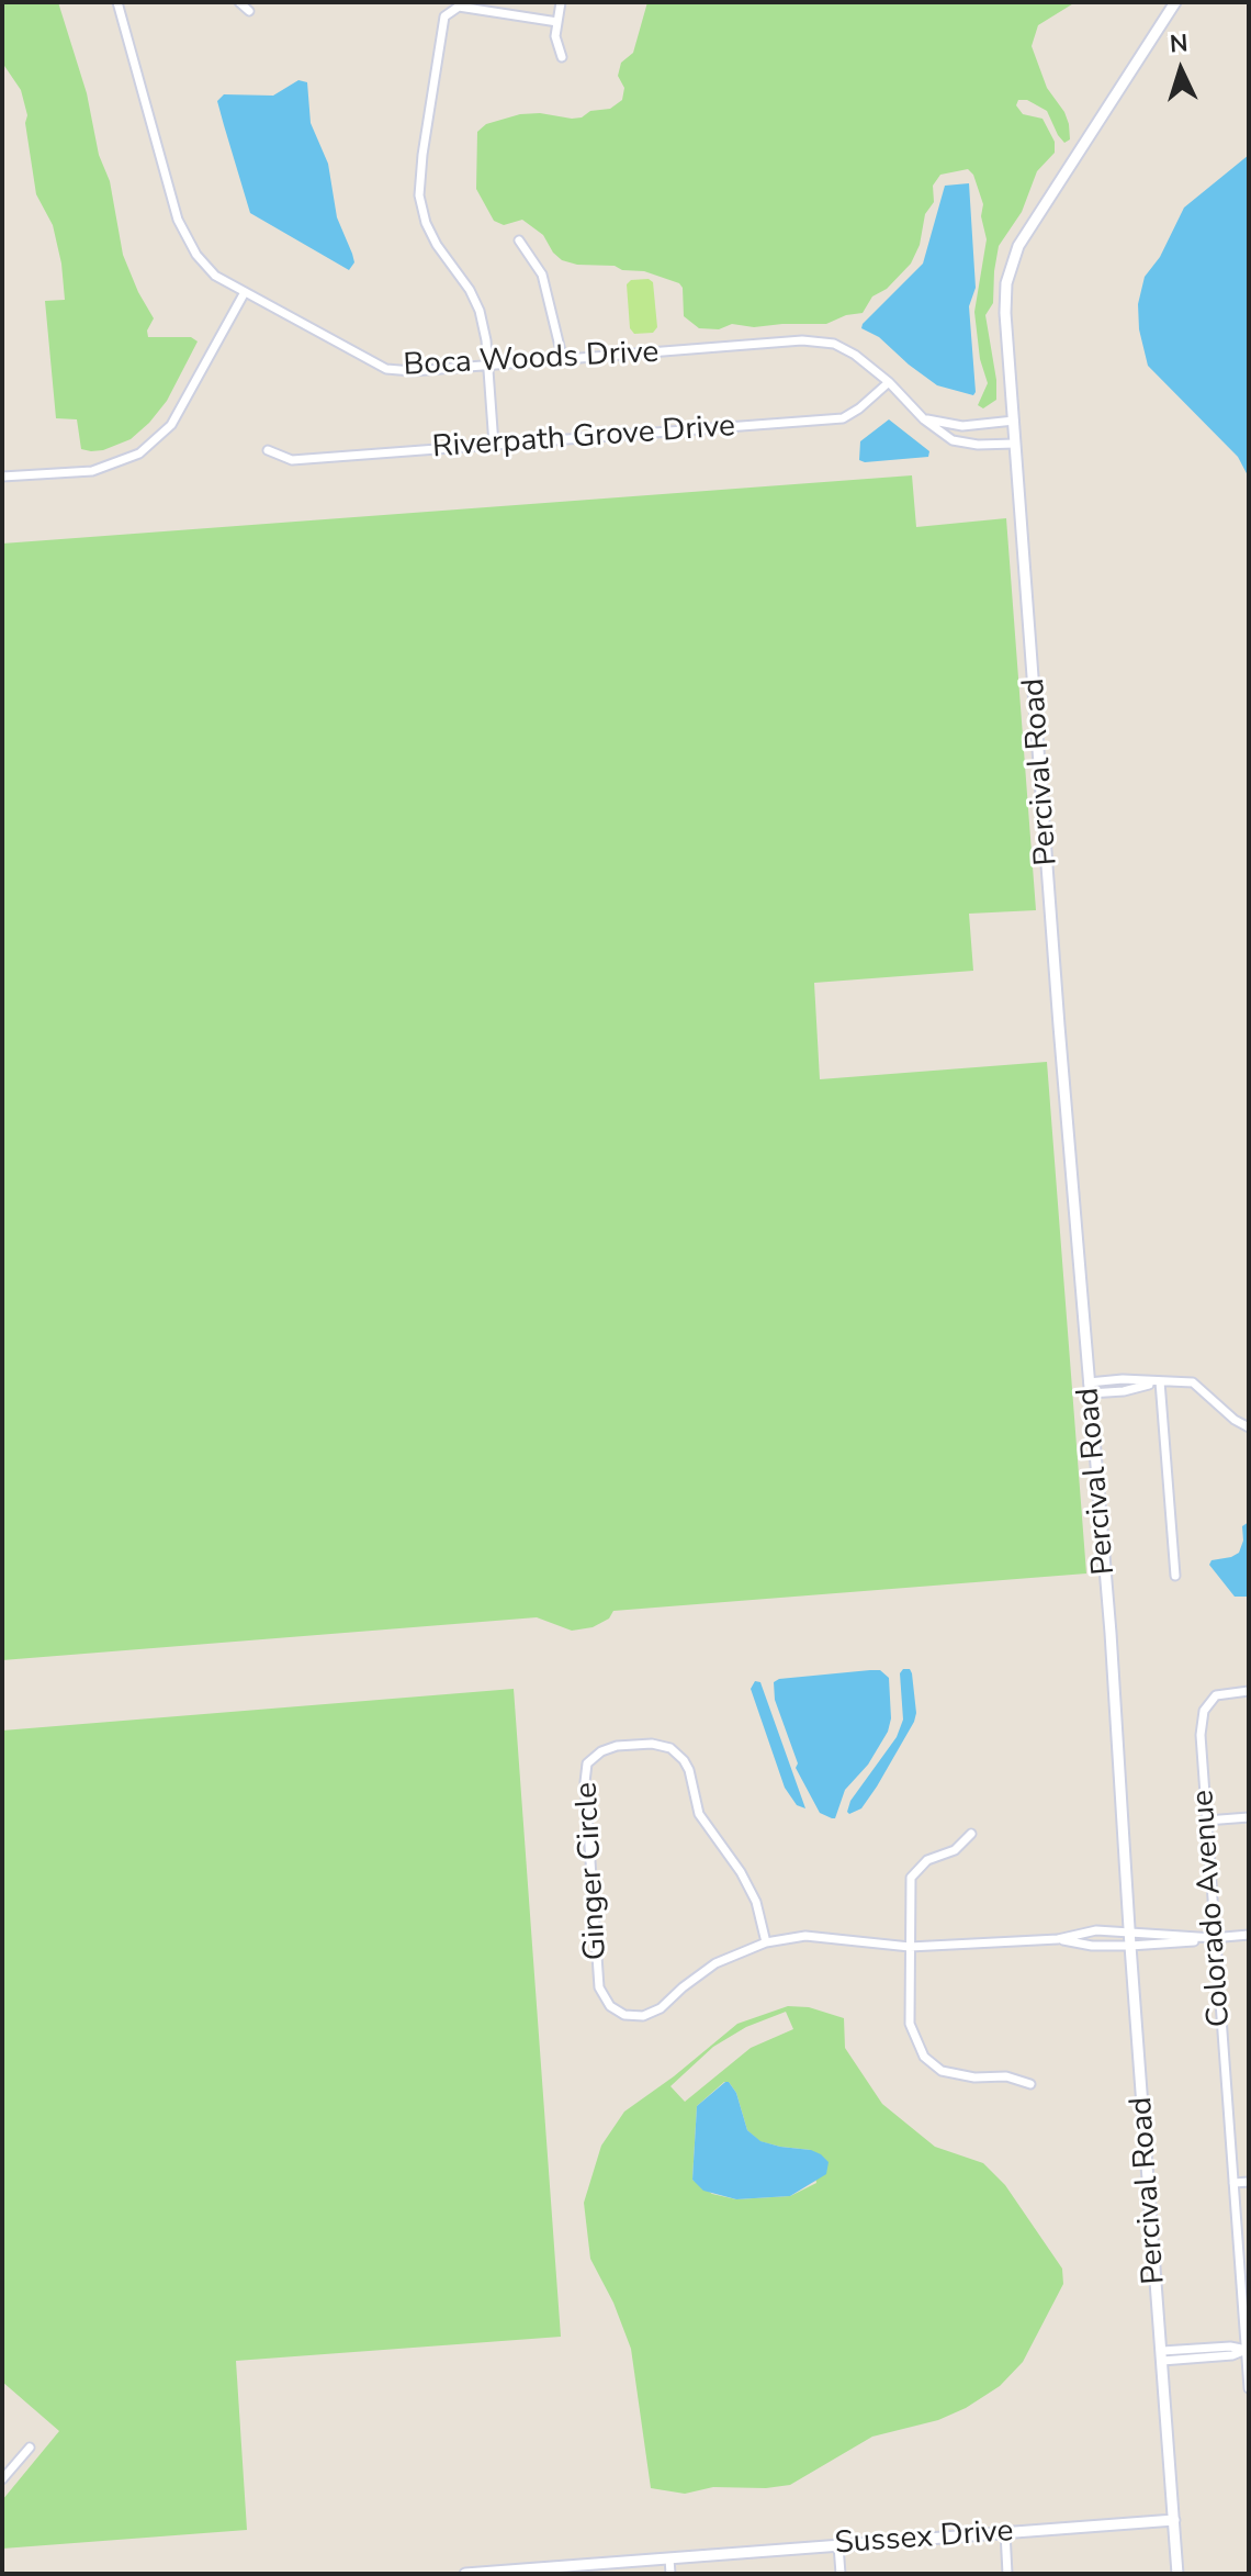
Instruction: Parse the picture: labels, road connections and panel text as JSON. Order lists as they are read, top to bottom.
{
  "streets": {
    "street": [
      "Boca Woods Drive",
      "Riverpath Grove Drive",
      "Percival Road",
      "Ginger Circle",
      "Colorado Avenue",
      "Sussex Drive"
    ]
  },
  "crossings": [
    ["Boca Woods Drive", "Riverpath Grove Drive"],
    ["Boca Woods Drive", "Percival Road"],
    ["Percival Road", "Sussex Drive"]
  ],
  "north": "top"
}
